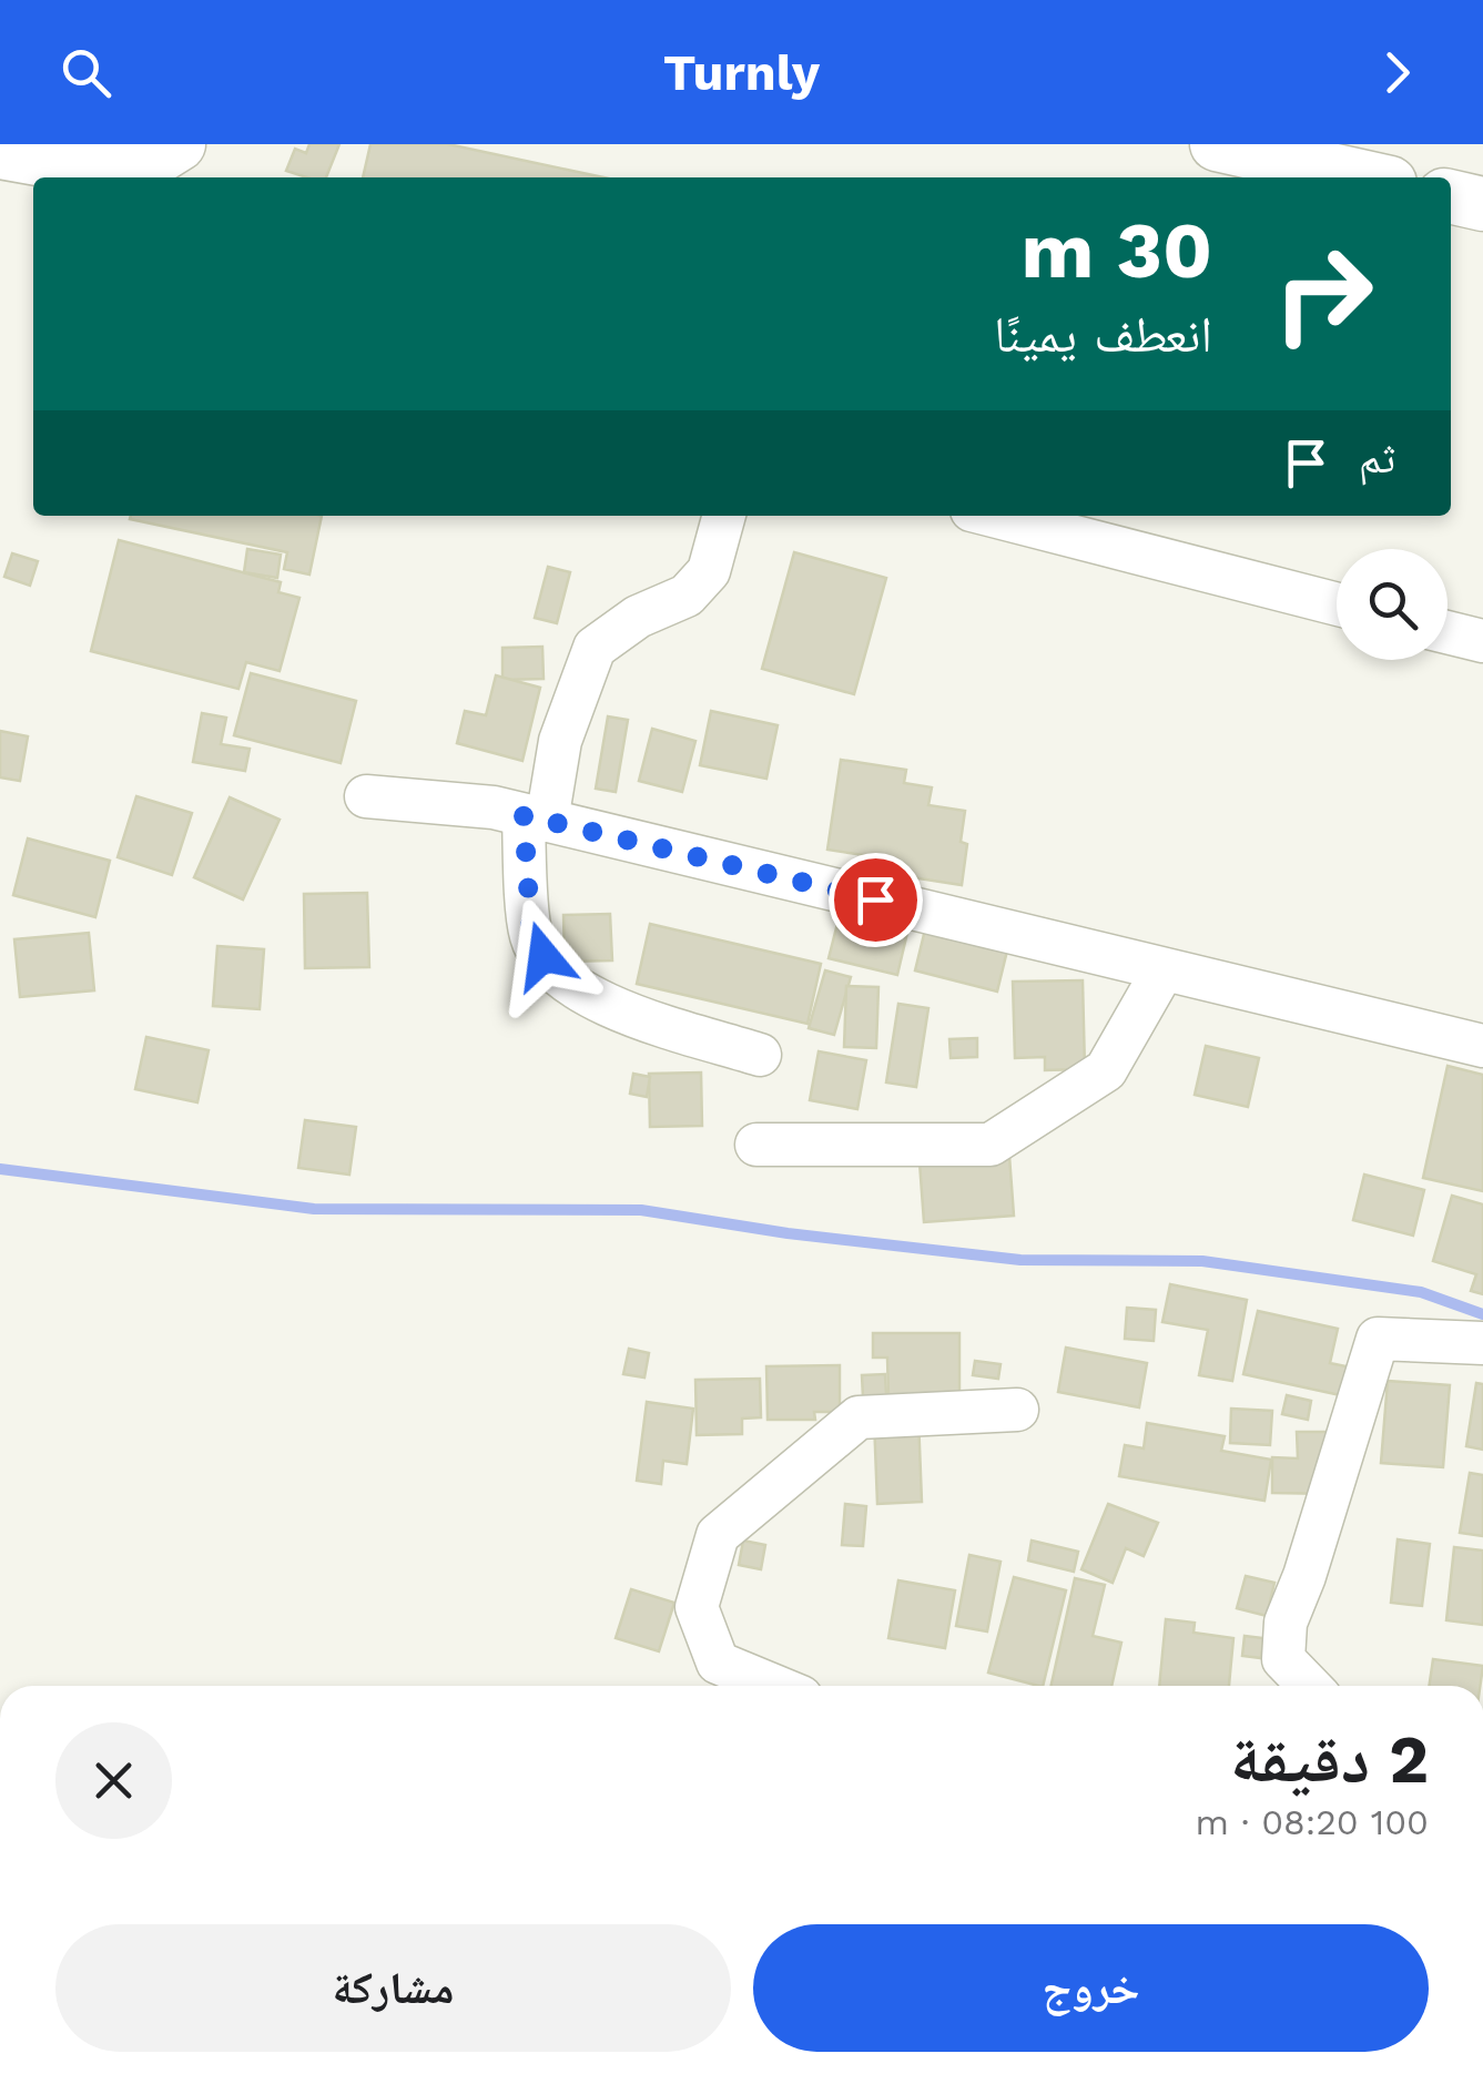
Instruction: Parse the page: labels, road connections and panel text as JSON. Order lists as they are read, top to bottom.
{
  "page": {
    "header": "Turnly",
    "turn": ["30 m", "انعطف يمينًا"],
    "then": "ثم",
    "heading": ["2 دقيقة", "100 m · 08:20"],
    "buttons": ["خروج", "مشاركة"]
  }
}
